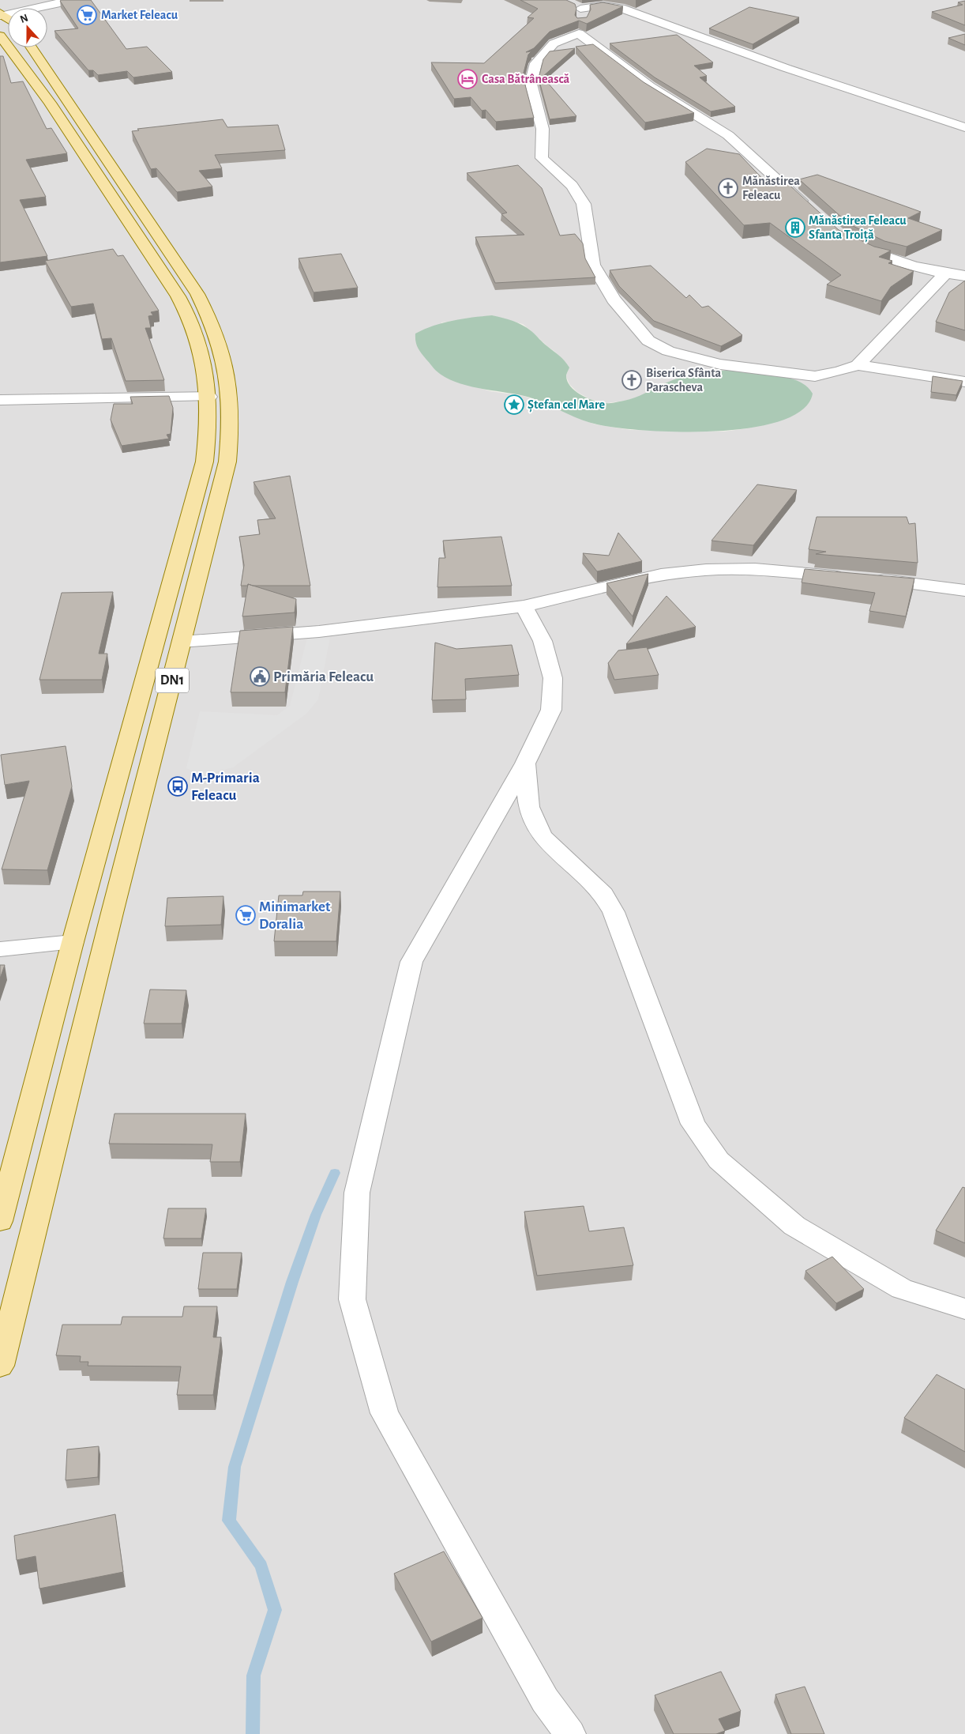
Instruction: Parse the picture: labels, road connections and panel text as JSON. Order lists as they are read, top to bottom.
{
  "streets": {
    "main road": ["DN1"]
  },
  "places": {
    "supermarket": ["Market Feleacu", "Minimarket Doralia"],
    "hotel": ["Casa Bătrânească"],
    "church": ["Mănăstirea Feleacu", "Biserica Sfânta Parascheva"],
    "building": ["Mănăstirea Feleacu Sfanta Troiță"],
    "place": ["Ștefan cel Mare"],
    "public building": ["Primăria Feleacu"],
    "bus stop": ["M-Primaria Feleacu"]
  },
  "north": "top"
}
